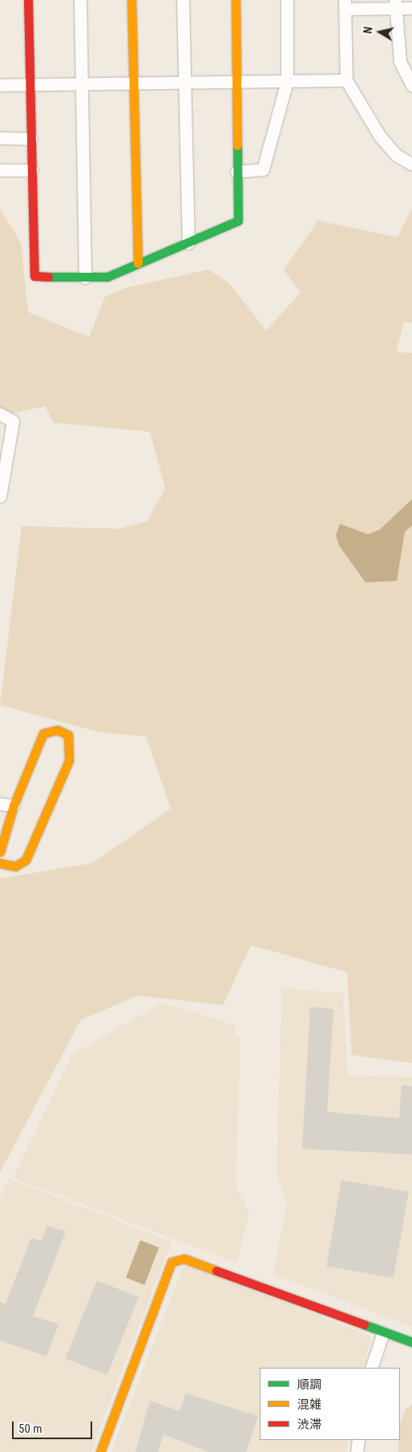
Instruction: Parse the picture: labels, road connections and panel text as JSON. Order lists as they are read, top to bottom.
{
  "legend": ["順調", "混雑", "渋滞"],
  "scale_bar": "50 m",
  "north": "left"
}
